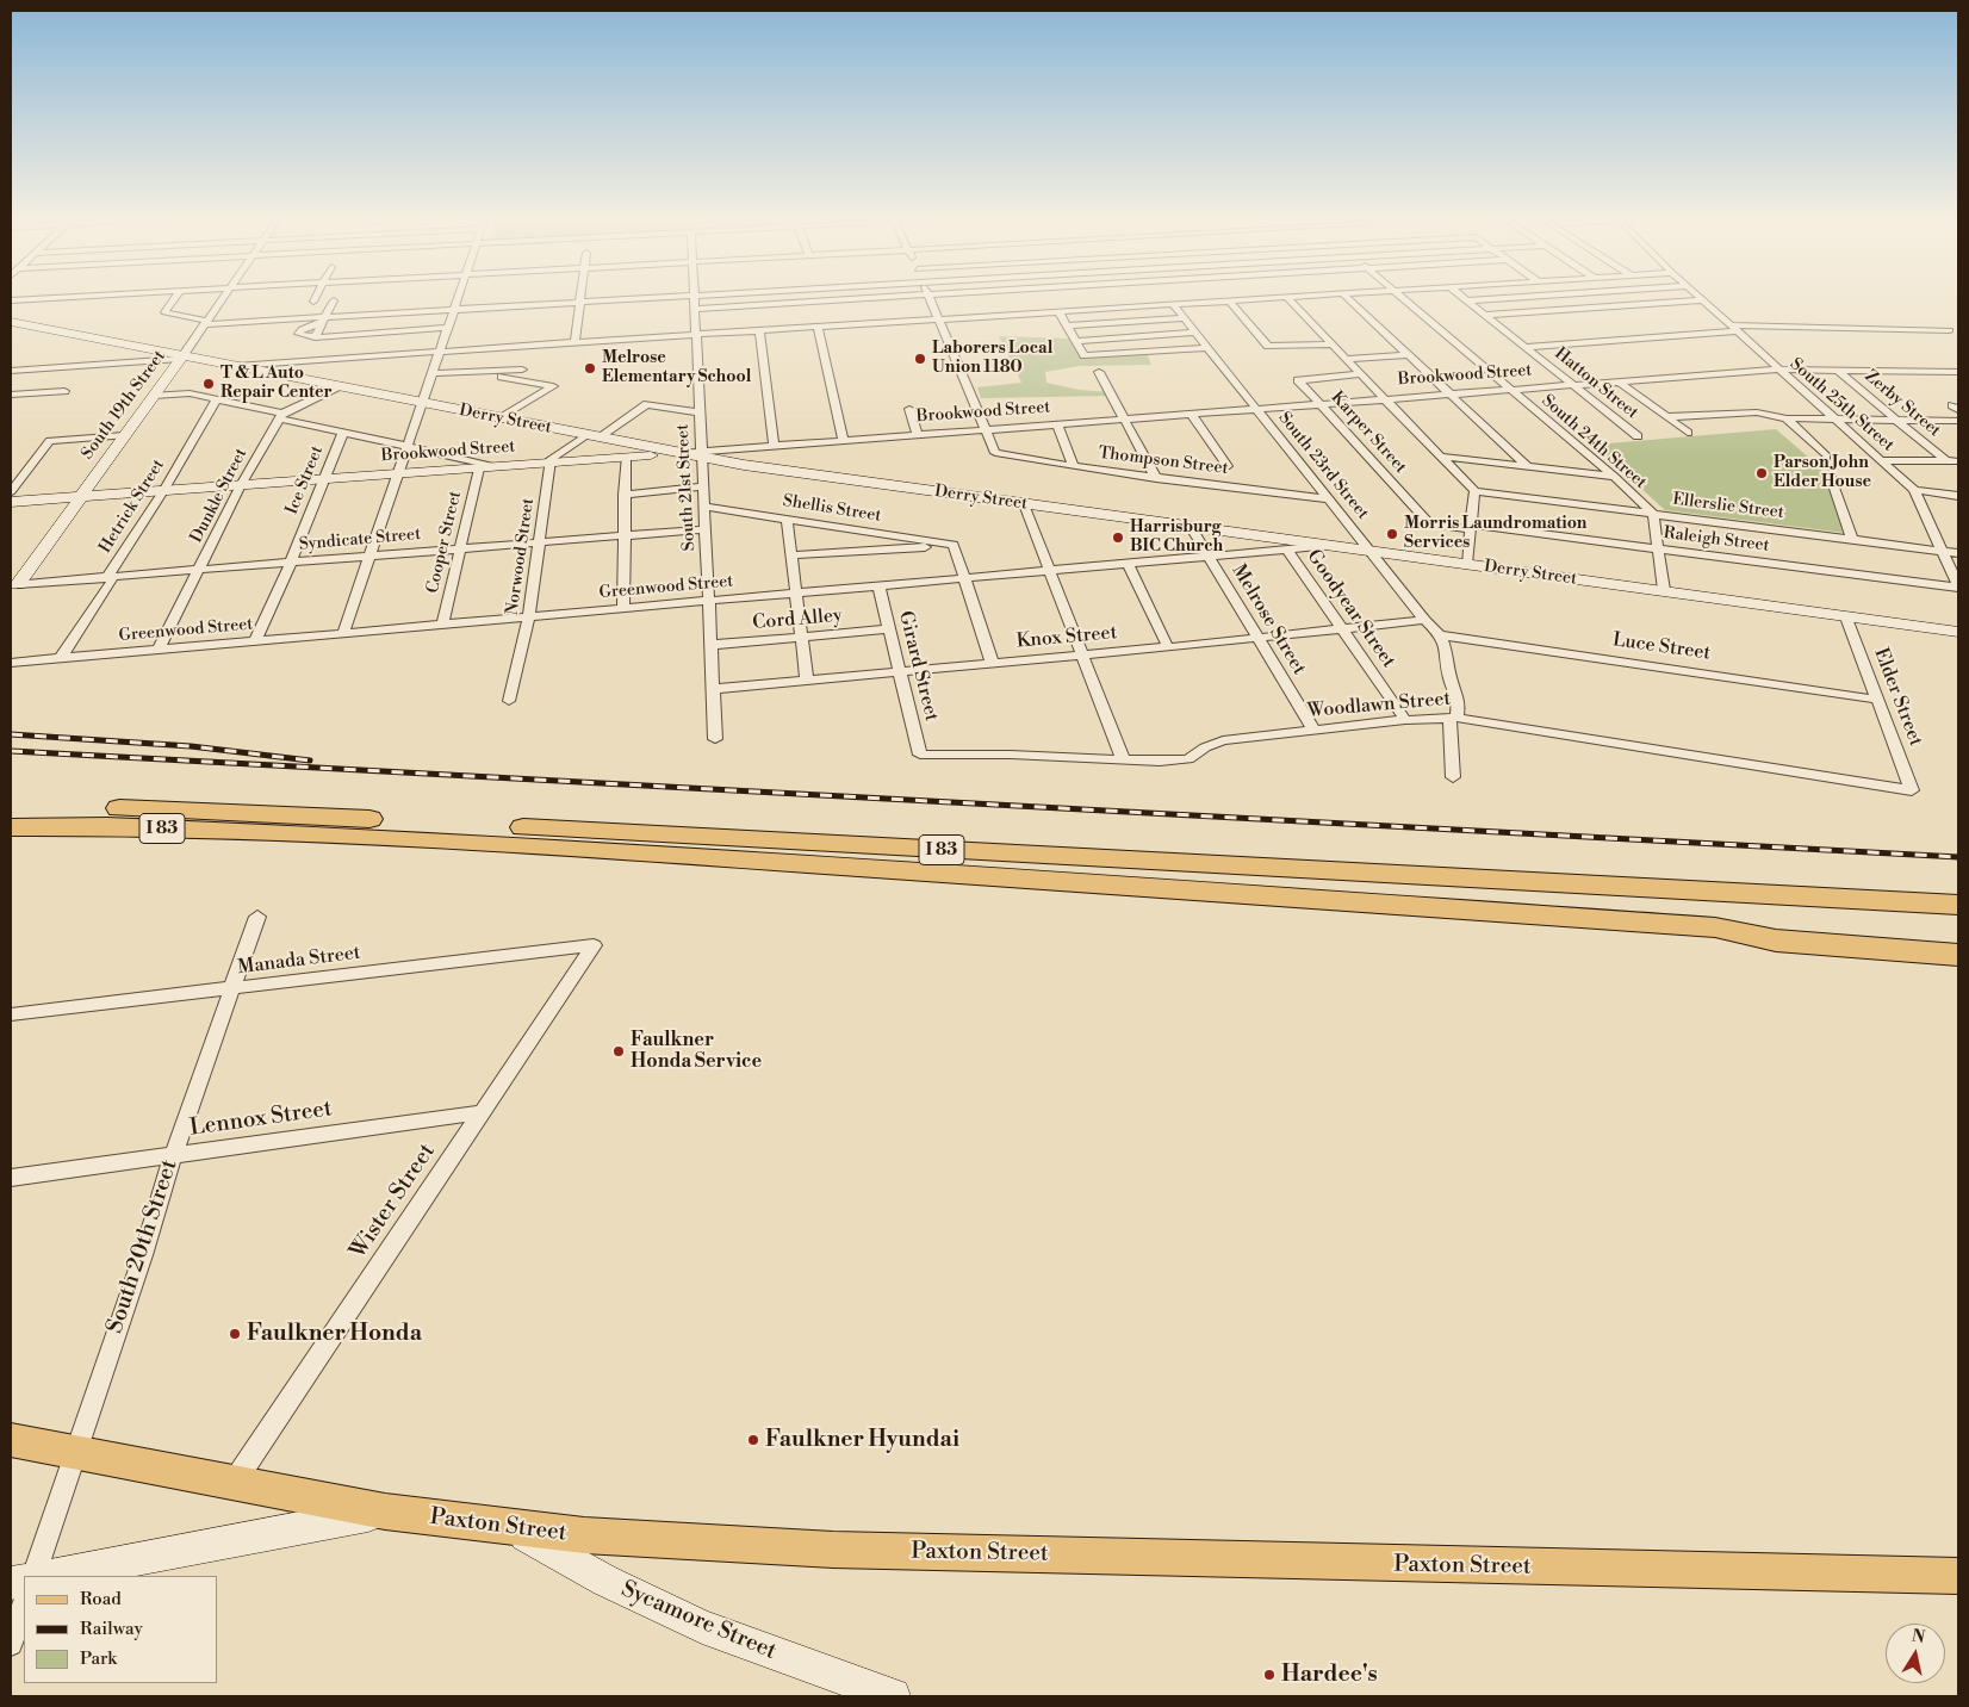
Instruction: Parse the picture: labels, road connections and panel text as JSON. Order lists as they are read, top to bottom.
{
  "streets": {
    "highway": ["I 83"],
    "main road": [
      "Brookwood Street",
      "South 19th Street",
      "Derry Street",
      "Paxton Street",
      "Sycamore Street"
    ],
    "street": [
      "Hatton Street",
      "Zerby Street",
      "South 25th Street",
      "Karper Street",
      "South 24th Street",
      "Thompson Street",
      "South 23rd Street",
      "Ice Street",
      "South 21st Street",
      "Dunkle Street",
      "Hetrick Street",
      "Ellerslie Street",
      "Shellis Street",
      "Syndicate Street",
      "Raleigh Street",
      "Cooper Street",
      "Norwood Street",
      "Greenwood Street",
      "Goodyear Street",
      "Cord Alley",
      "Melrose Street",
      "Knox Street",
      "Luce Street",
      "Girard Street",
      "Elder Street",
      "Woodlawn Street",
      "Manada Street",
      "Lennox Street",
      "Wister Street",
      "South 20th Street"
    ]
  },
  "crossings": [
    ["Brookwood Street", "Hatton Street"],
    ["Brookwood Street", "Zerby Street"],
    ["Brookwood Street", "South 19th Street"],
    ["Brookwood Street", "South 25th Street"],
    ["Brookwood Street", "Derry Street"],
    ["Brookwood Street", "Karper Street"],
    ["Brookwood Street", "South 24th Street"],
    ["Brookwood Street", "Thompson Street"],
    ["Brookwood Street", "South 23rd Street"],
    ["Brookwood Street", "Ice Street"],
    ["Brookwood Street", "South 21st Street"],
    ["Brookwood Street", "Dunkle Street"],
    ["Brookwood Street", "Hetrick Street"],
    ["Brookwood Street", "Cooper Street"],
    ["Brookwood Street", "Norwood Street"],
    ["South 19th Street", "Derry Street"],
    ["South 19th Street", "Syndicate Street"],
    ["South 25th Street", "Ellerslie Street"],
    ["South 25th Street", "Raleigh Street"],
    ["Derry Street", "South 24th Street"],
    ["Derry Street", "South 23rd Street"],
    ["Derry Street", "South 21st Street"],
    ["Derry Street", "Greenwood Street"],
    ["Derry Street", "Melrose Street"],
    ["Derry Street", "Elder Street"],
    ["Karper Street", "Raleigh Street"],
    ["South 24th Street", "Ellerslie Street"],
    ["South 24th Street", "Raleigh Street"],
    ["Thompson Street", "South 23rd Street"],
    ["South 23rd Street", "Knox Street"],
    ["South 23rd Street", "Luce Street"],
    ["South 23rd Street", "Woodlawn Street"],
    ["Ice Street", "Syndicate Street"],
    ["Ice Street", "Greenwood Street"],
    ["South 21st Street", "Shellis Street"],
    ["South 21st Street", "Syndicate Street"],
    ["South 21st Street", "Greenwood Street"],
    ["South 21st Street", "Cord Alley"],
    ["South 21st Street", "Knox Street"],
    ["Dunkle Street", "Syndicate Street"],
    ["Dunkle Street", "Greenwood Street"],
    ["Hetrick Street", "Syndicate Street"],
    ["Hetrick Street", "Greenwood Street"],
    ["Syndicate Street", "Cooper Street"],
    ["Syndicate Street", "Norwood Street"],
    ["Cooper Street", "Greenwood Street"],
    ["Norwood Street", "Greenwood Street"],
    ["Greenwood Street", "Goodyear Street"],
    ["Greenwood Street", "Melrose Street"],
    ["Greenwood Street", "Girard Street"],
    ["Goodyear Street", "Knox Street"],
    ["Goodyear Street", "Woodlawn Street"],
    ["Cord Alley", "Girard Street"],
    ["Melrose Street", "Knox Street"],
    ["Melrose Street", "Woodlawn Street"],
    ["Knox Street", "Girard Street"],
    ["Luce Street", "Elder Street"],
    ["Girard Street", "Woodlawn Street"],
    ["Elder Street", "Woodlawn Street"],
    ["Manada Street", "Wister Street"],
    ["Manada Street", "South 20th Street"],
    ["Lennox Street", "Wister Street"],
    ["Lennox Street", "South 20th Street"],
    ["Wister Street", "Paxton Street"],
    ["South 20th Street", "Paxton Street"],
    ["Paxton Street", "Sycamore Street"]
  ],
  "places": [
    "Laborers Local Union 1180",
    "Melrose Elementary School",
    "T & L Auto Repair Center",
    "Parson John Elder House",
    "Morris Laundromation Services",
    "Harrisburg BIC Church",
    "Faulkner Honda Service",
    "Faulkner Honda",
    "Faulkner Hyundai",
    "Hardee's"
  ],
  "legend": ["Road", "Railway", "Park"],
  "north": "top"
}
